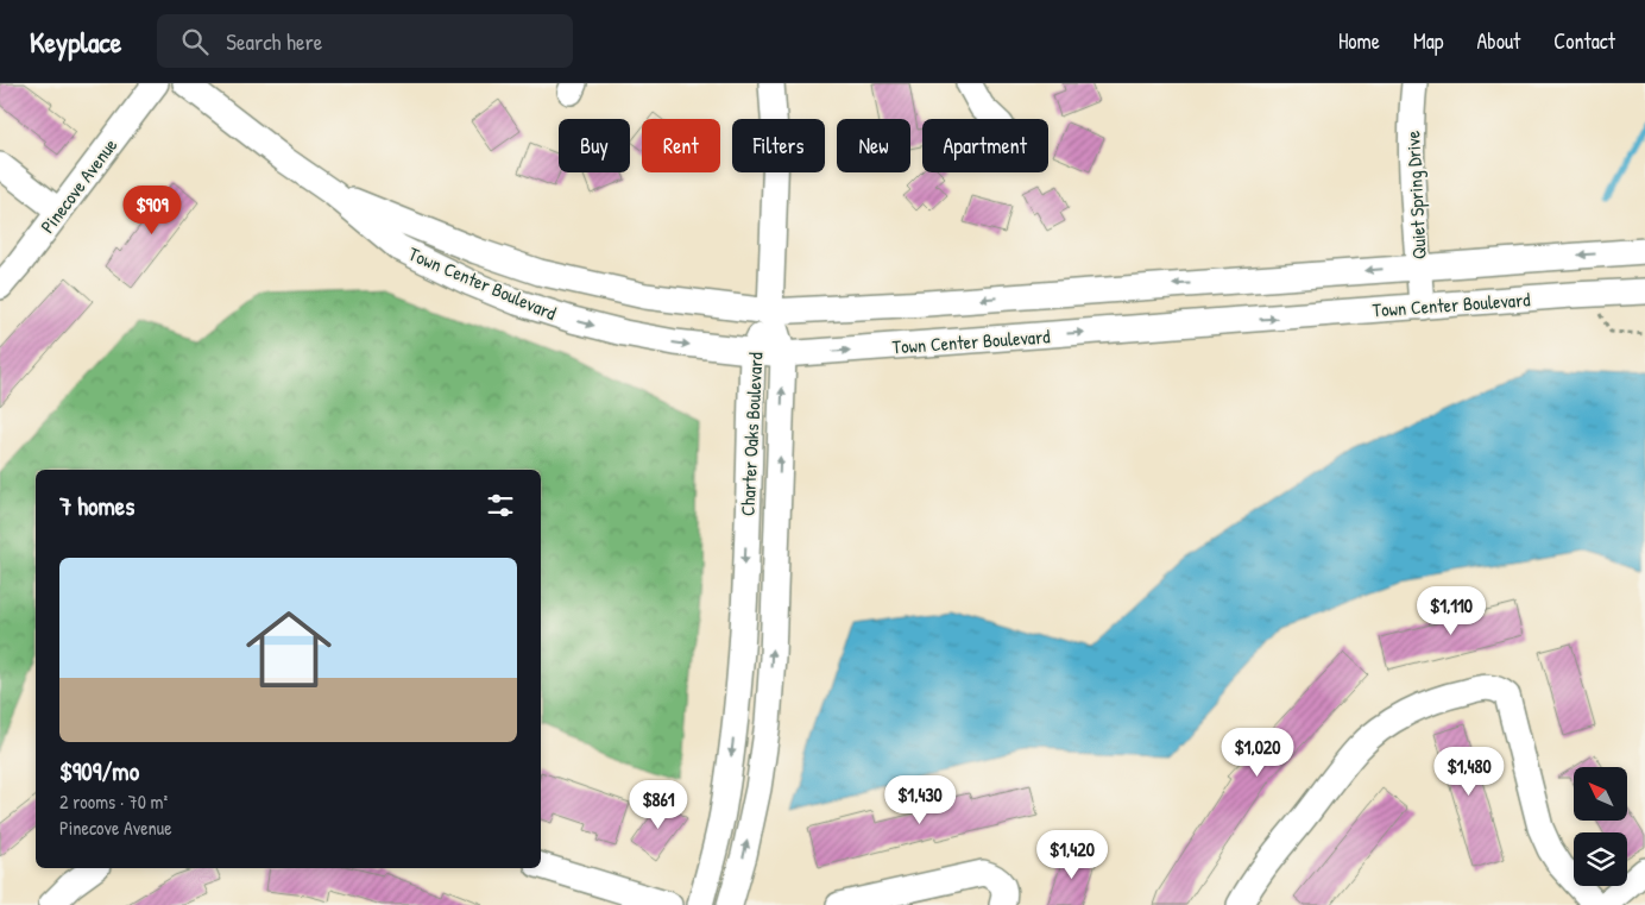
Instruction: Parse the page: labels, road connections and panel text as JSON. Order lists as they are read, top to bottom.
{
  "streets": {
    "street": [
      "Pinecove Avenue",
      "Quiet Spring Drive",
      "Town Center Boulevard",
      "Charter Oaks Boulevard"
    ]
  },
  "crossings": [
    ["Quiet Spring Drive", "Town Center Boulevard"],
    ["Town Center Boulevard", "Charter Oaks Boulevard"]
  ],
  "north": "top left",
  "page": {
    "header": "Keyplace",
    "search": "Search here",
    "nav": [
      "Home",
      "Map",
      "About",
      "Contact"
    ],
    "chip": [
      "Buy",
      "Rent",
      "Filters",
      "New",
      "Apartment"
    ],
    "price": [
      "$909",
      "$1,110",
      "$1,020",
      "$1,480",
      "$1,430",
      "$861",
      "$1,420"
    ],
    "heading": "7 homes",
    "list": [
      {
        "name": "$909/mo",
        "note": "2 rooms · 70 m² · Pinecove Avenue"
      }
    ]
  }
}
